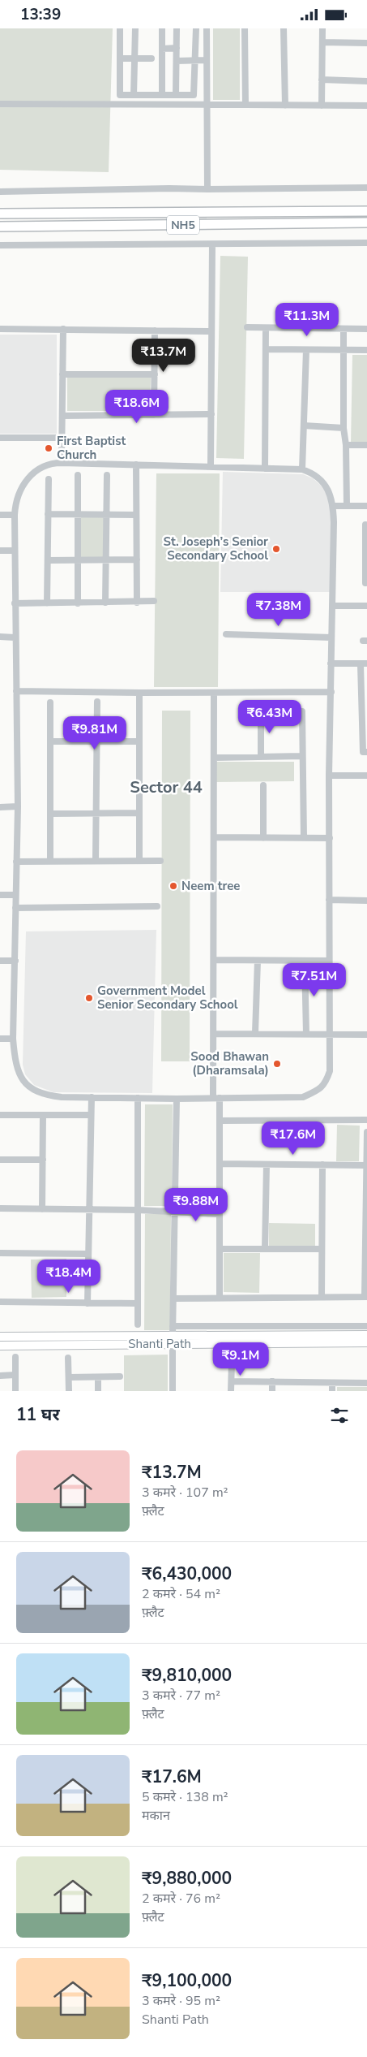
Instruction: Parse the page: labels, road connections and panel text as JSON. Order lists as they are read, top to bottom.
{
  "streets": {
    "highway": ["NH5"],
    "main road": ["Shanti Path"]
  },
  "districts": ["Sector 44"],
  "places": [
    "First Baptist Church",
    "St. Joseph’s Senior Secondary School",
    "Neem tree",
    "Government Model Senior Secondary School",
    "Sood Bhawan (Dharamsala)"
  ],
  "page": {
    "status": "13:39",
    "price": [
      "₹11.3M",
      "₹13.7M",
      "₹18.6M",
      "₹7.38M",
      "₹6.43M",
      "₹9.81M",
      "₹7.51M",
      "₹17.6M",
      "₹9.88M",
      "₹18.4M",
      "₹9.1M"
    ],
    "heading": "11 घर",
    "list": [
      {
        "name": "₹13.7M",
        "note": "3 कमरे · 107 m² · फ़्लैट"
      },
      {
        "name": "₹6,430,000",
        "note": "2 कमरे · 54 m² · फ़्लैट"
      },
      {
        "name": "₹9,810,000",
        "note": "3 कमरे · 77 m² · फ़्लैट"
      },
      {
        "name": "₹17.6M",
        "note": "5 कमरे · 138 m² · मकान"
      },
      {
        "name": "₹9,880,000",
        "note": "2 कमरे · 76 m² · फ़्लैट"
      },
      {
        "name": "₹9,100,000",
        "note": "3 कमरे · 95 m² · Shanti Path"
      }
    ]
  }
}
